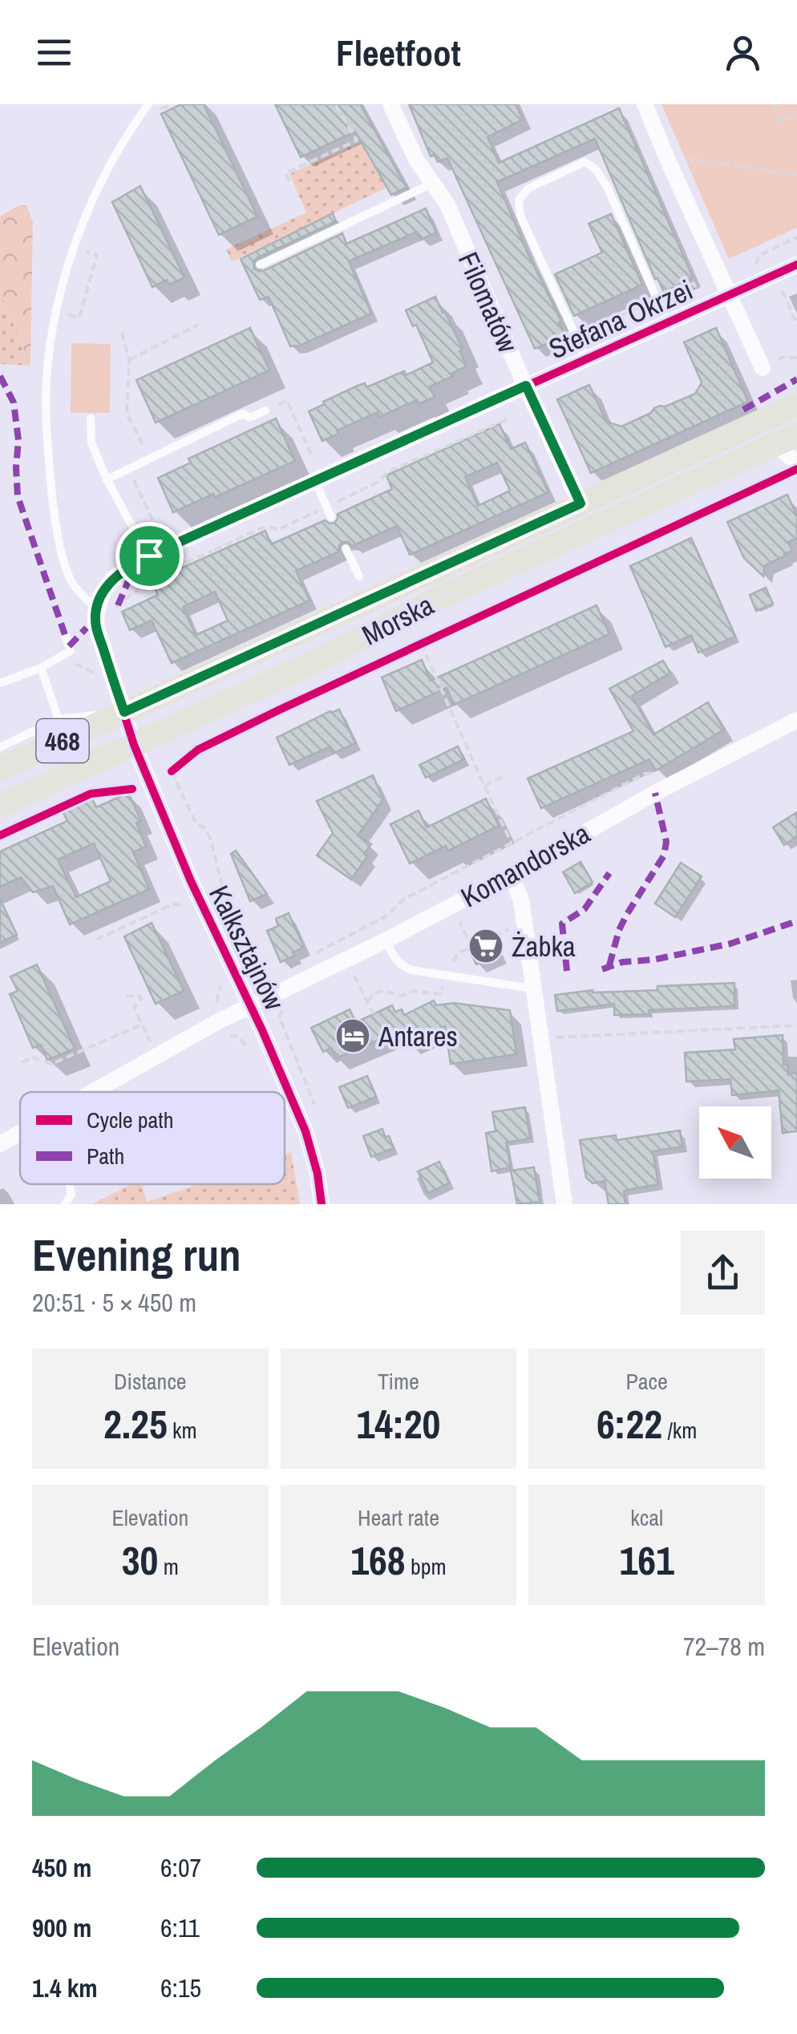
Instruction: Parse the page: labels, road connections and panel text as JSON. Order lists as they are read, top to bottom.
{
  "streets": {
    "main road": ["Morska", "468"],
    "street": [
      "Filomatów",
      "Stefana Okrzei",
      "Komandorska",
      "Kalksztajnów"
    ]
  },
  "crossings": [
    ["Filomatów", "Stefana Okrzei"],
    ["Filomatów", "Morska"],
    ["Morska", "Kalksztajnów"],
    ["Komandorska", "Kalksztajnów"]
  ],
  "places": {
    "supermarket": ["Żabka"],
    "hotel": ["Antares"]
  },
  "legend": ["Cycle path", "Path"],
  "north": "top left",
  "page": {
    "header": "Fleetfoot",
    "heading": ["Evening run", "20:51 · 5 × 450 m"],
    "stats": [
      ["Distance", "2.25 km"],
      ["Time", "14:20"],
      ["Pace", "6:22 /km"],
      ["Elevation", "30 m"],
      ["Heart rate", "168 bpm"],
      ["kcal", "161"]
    ],
    "chart": ["Elevation", "72–78 m"],
    "list": [
      {
        "name": "450 m",
        "note": "6:07"
      },
      {
        "name": "900 m",
        "note": "6:11"
      },
      {
        "name": "1.4 km",
        "note": "6:15"
      }
    ]
  }
}
